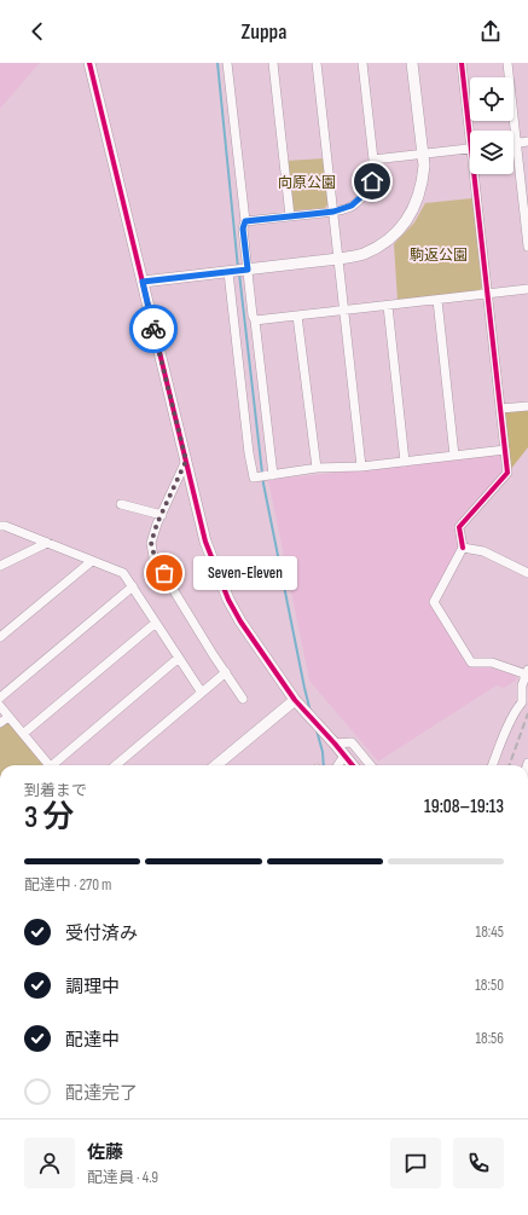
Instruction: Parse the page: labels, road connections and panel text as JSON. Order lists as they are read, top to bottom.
{
  "parks": ["向原公園", "駒返公園"],
  "places": ["Seven-Eleven"],
  "page": {
    "header": "Zuppa",
    "bubble": "Seven-Eleven",
    "heading": ["3 分", "到着まで", "19:08–19:13"],
    "panel": ["佐藤", "配達員 · 4.9"],
    "bar": "配達中 · 270 m",
    "list": [
      ["受付済み", "18:45"],
      ["調理中", "18:50"],
      ["配達中", "18:56"],
      "配達完了"
    ]
  }
}
